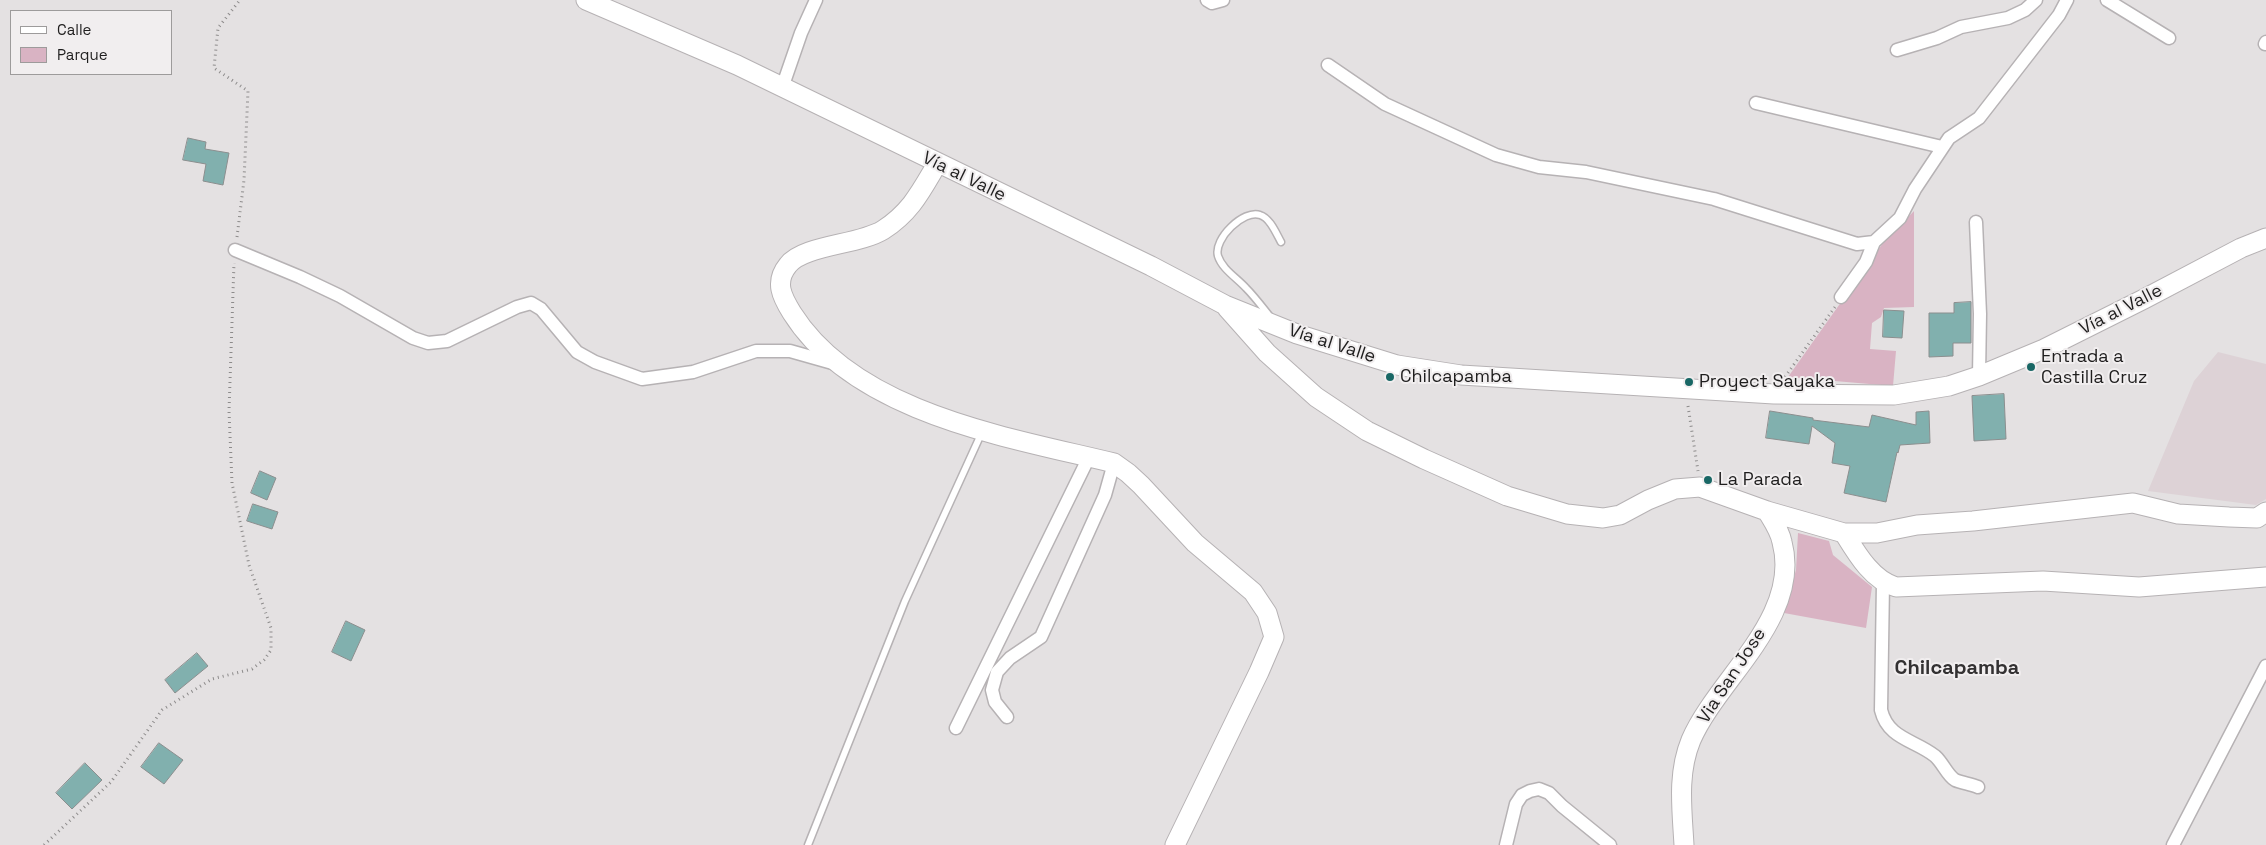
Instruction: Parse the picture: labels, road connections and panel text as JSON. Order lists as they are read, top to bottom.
{
  "streets": {
    "street": ["Vía al Valle", "Via San Jose"]
  },
  "districts": ["Chilcapamba"],
  "places": [
    "Entrada a Castilla Cruz",
    "Chilcapamba",
    "Proyect Sayaka",
    "La Parada"
  ],
  "legend": ["Calle", "Parque"]
}
